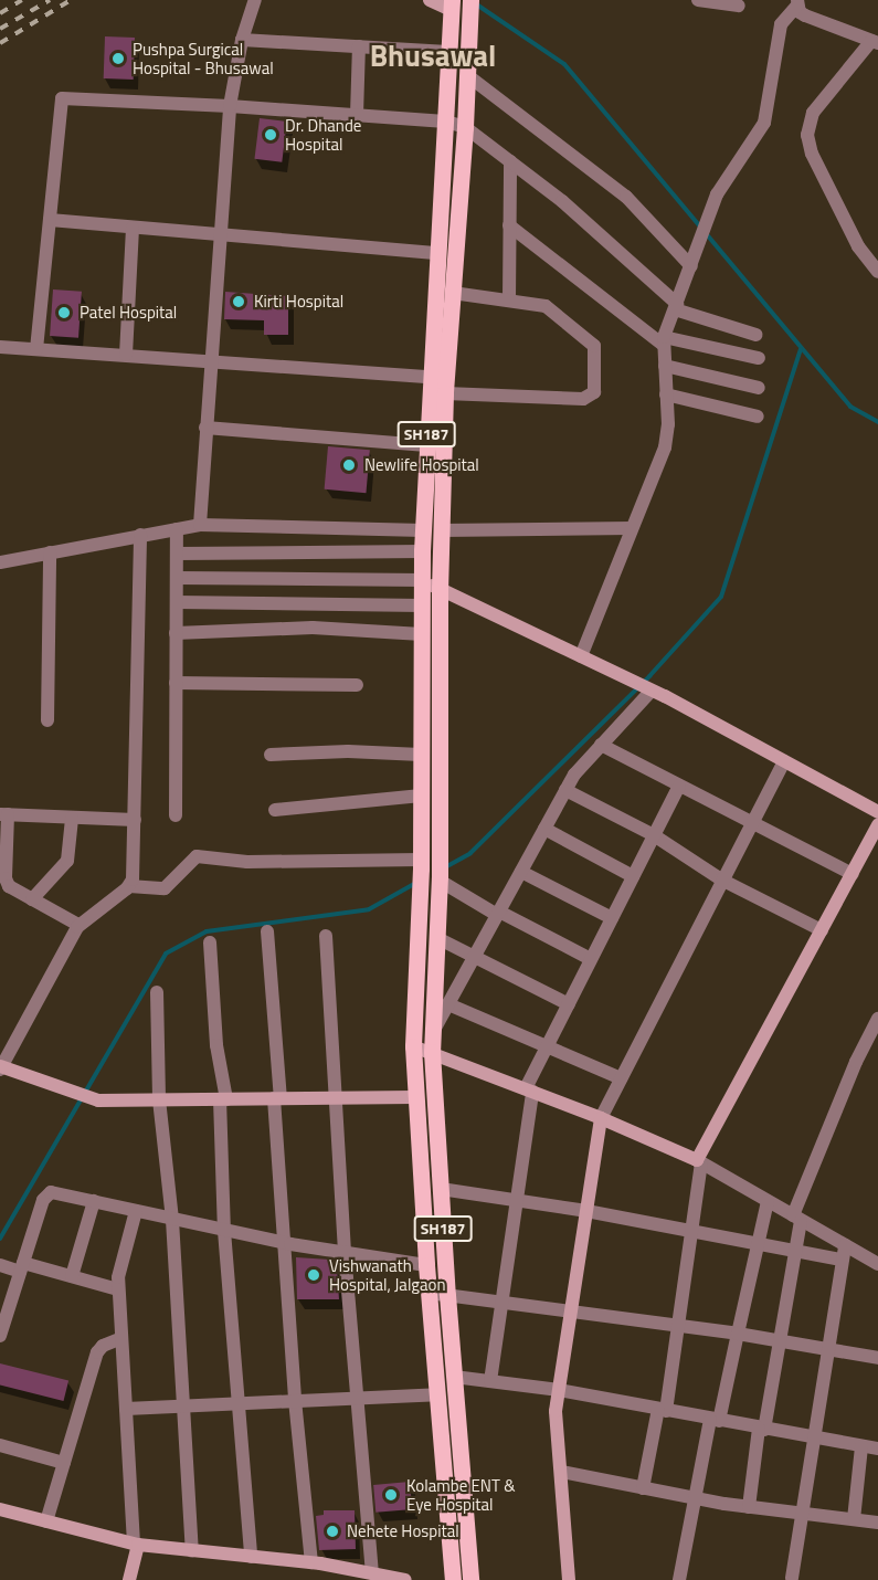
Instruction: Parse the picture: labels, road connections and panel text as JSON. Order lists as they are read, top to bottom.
{
  "streets": {
    "main road": ["SH187"]
  },
  "districts": ["Bhusawal"],
  "places": [
    "Pushpa Surgical Hospital - Bhusawal",
    "Dr. Dhande Hospital",
    "Kirti Hospital",
    "Patel Hospital",
    "Newlife Hospital",
    "Vishwanath Hospital, Jalgaon",
    "Kolambe ENT & Eye Hospital",
    "Nehete Hospital"
  ]
}
